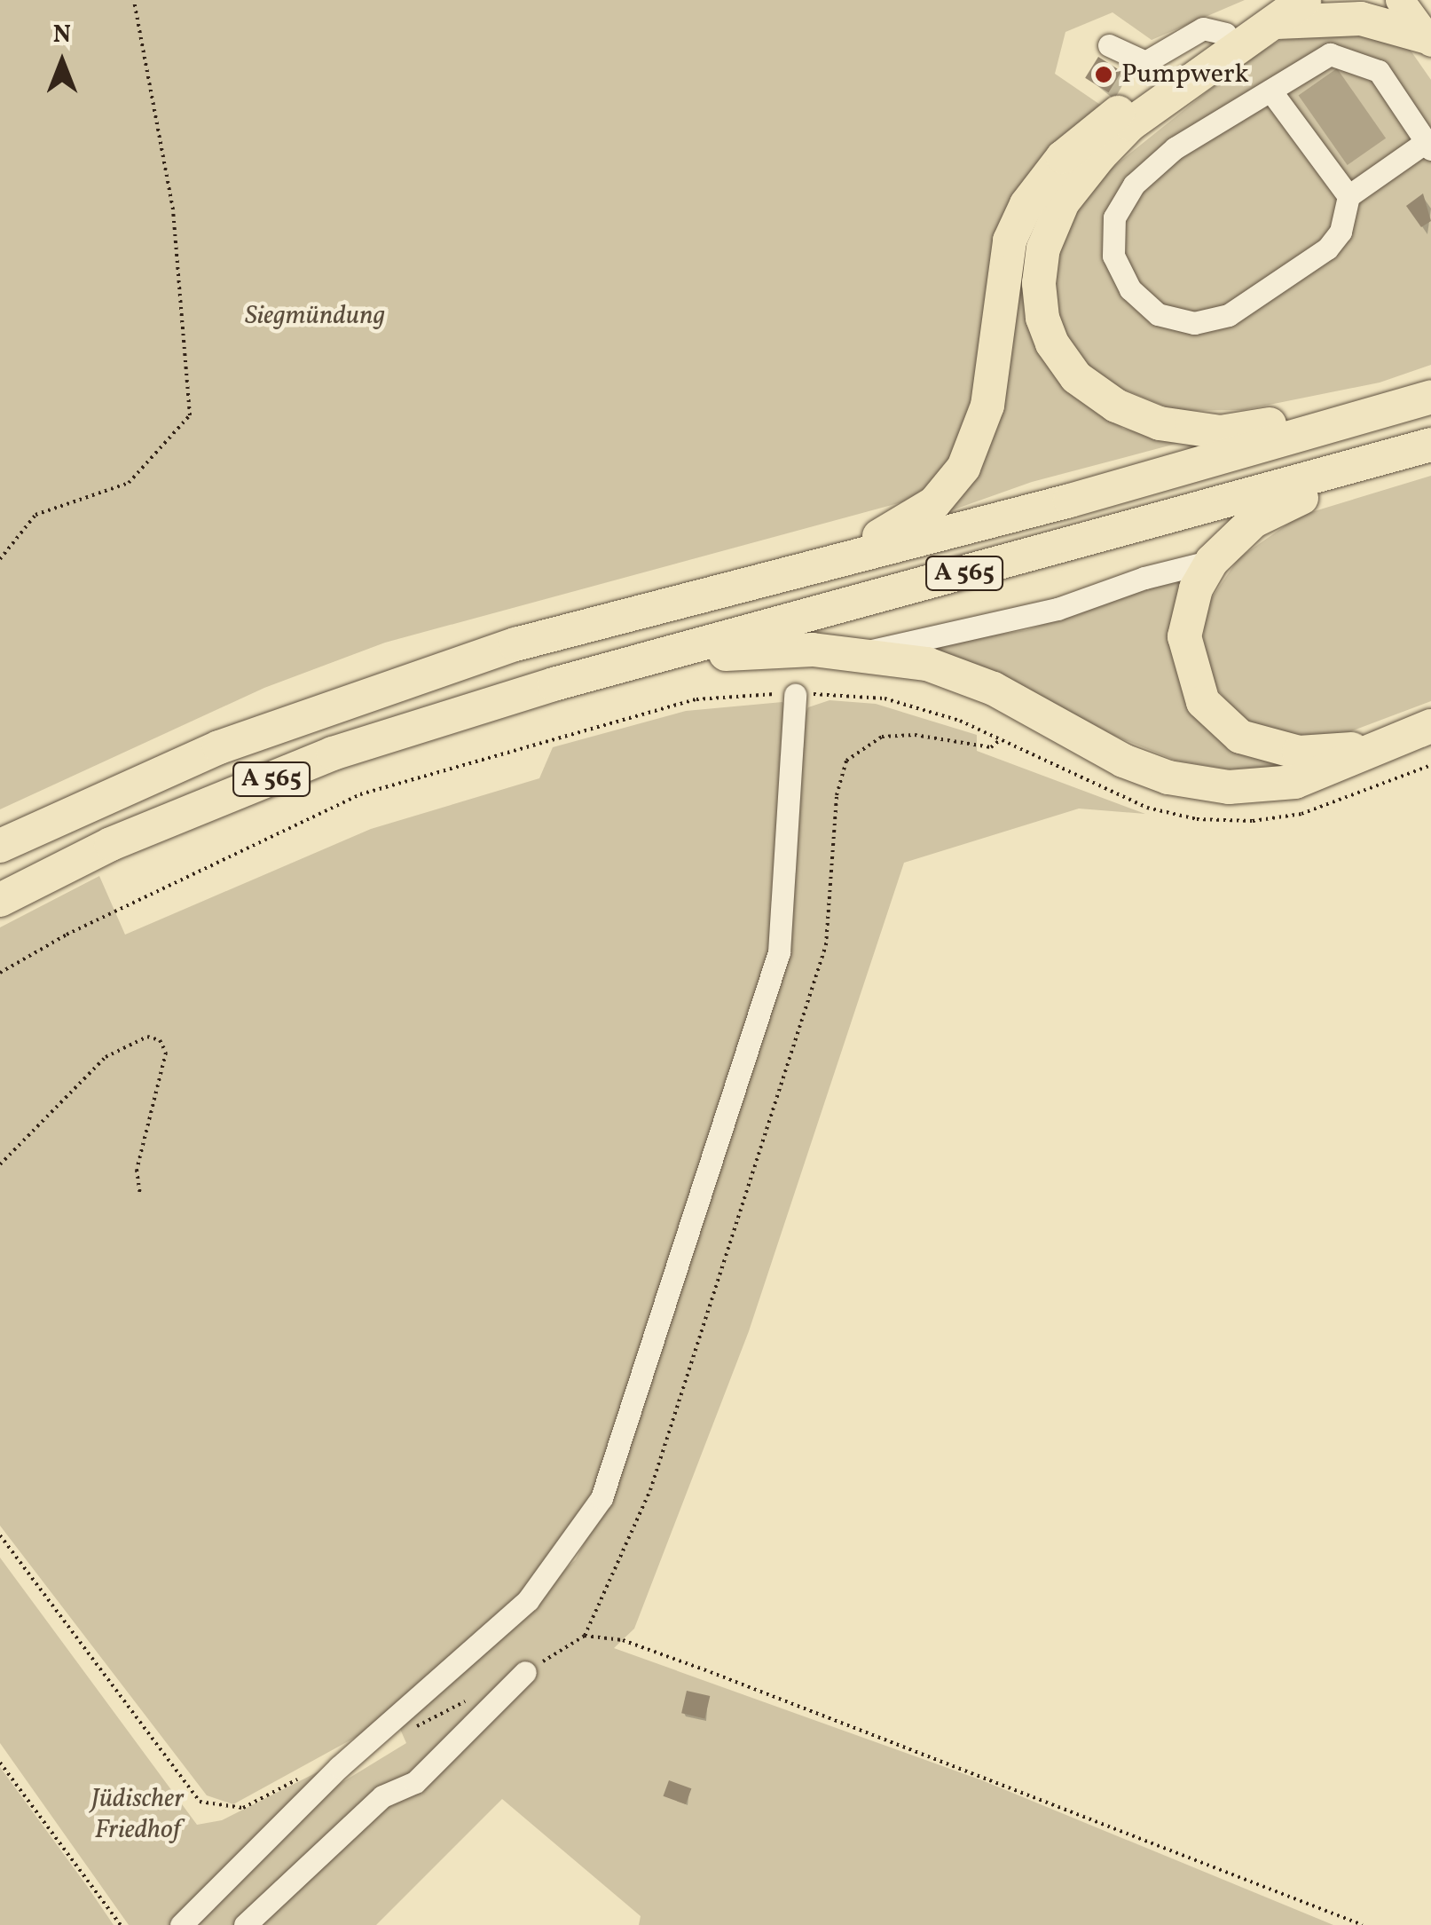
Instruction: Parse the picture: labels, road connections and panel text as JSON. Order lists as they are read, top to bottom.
{
  "streets": {
    "highway": ["A 565"]
  },
  "parks": ["Siegmündung", "Jüdischer Friedhof"],
  "places": ["Pumpwerk"],
  "north": "top"
}
